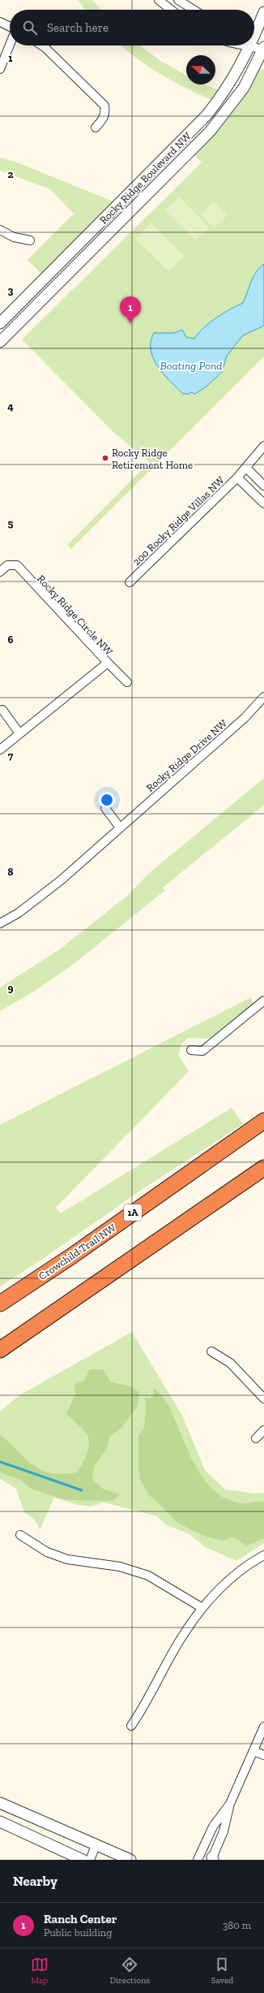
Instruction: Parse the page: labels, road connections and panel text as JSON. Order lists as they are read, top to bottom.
{
  "streets": {
    "highway": ["1A", "Crowchild Trail NW"],
    "street": [
      "Rocky Ridge Boulevard NW",
      "200 Rocky Ridge Villas NW",
      "Rocky Ridge Circle NW",
      "Rocky Ridge Drive NW"
    ]
  },
  "water": ["Boating Pond"],
  "places": ["Rocky Ridge Retirement Home"],
  "north": "left",
  "page": {
    "search": "Search here",
    "pins": "1",
    "heading": "Nearby",
    "list": [
      {
        "mark": "1",
        "name": "Ranch Center",
        "note": "Public building",
        "value": "380 m"
      }
    ],
    "nav": ["Map", "Directions", "Saved"]
  },
  "grid": {
    "rows": [
      "1",
      "2",
      "3",
      "4",
      "5",
      "6",
      "7",
      "8",
      "9"
    ]
  }
}
